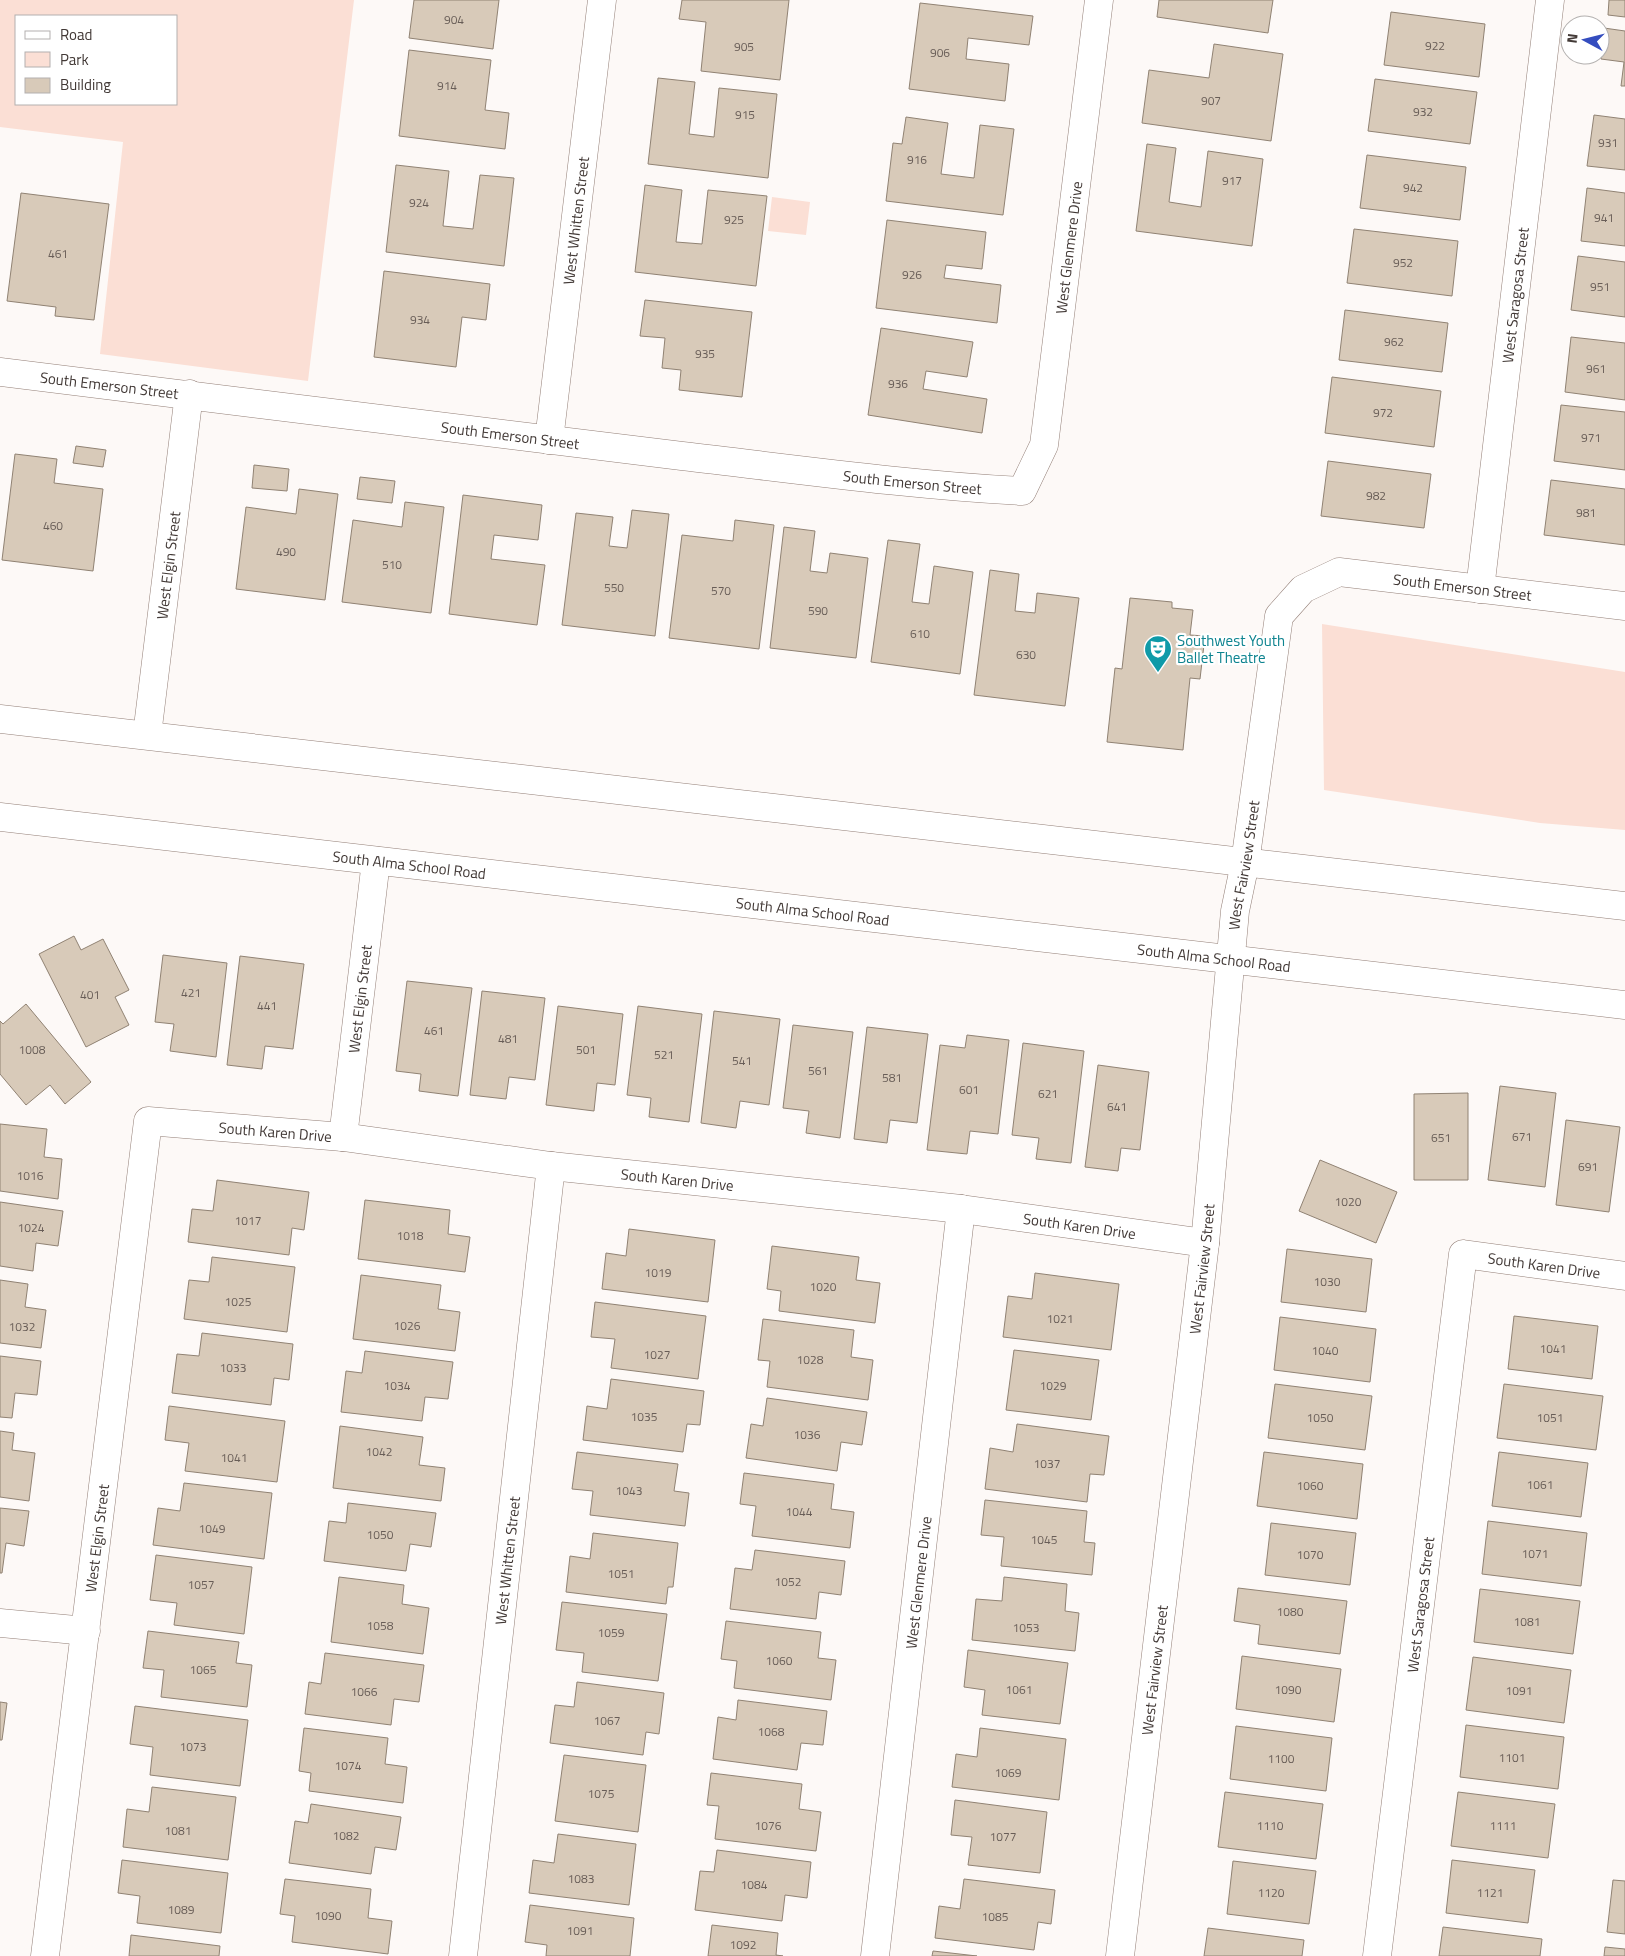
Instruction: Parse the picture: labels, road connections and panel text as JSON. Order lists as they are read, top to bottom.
{
  "streets": {
    "street": [
      "West Whitten Street",
      "West Glenmere Drive",
      "West Saragosa Street",
      "South Emerson Street",
      "West Elgin Street",
      "South Alma School Road",
      "West Fairview Street",
      "South Karen Drive"
    ]
  },
  "crossings": [
    ["West Whitten Street", "South Emerson Street"],
    ["West Whitten Street", "South Karen Drive"],
    ["West Glenmere Drive", "South Emerson Street"],
    ["West Glenmere Drive", "South Karen Drive"],
    ["West Saragosa Street", "South Emerson Street"],
    ["West Saragosa Street", "South Karen Drive"],
    ["South Emerson Street", "West Elgin Street"],
    ["South Emerson Street", "West Fairview Street"],
    ["West Elgin Street", "South Alma School Road"],
    ["West Elgin Street", "South Karen Drive"],
    ["South Alma School Road", "West Fairview Street"],
    ["West Fairview Street", "South Karen Drive"]
  ],
  "places": {
    "theatre": ["Southwest Youth Ballet Theatre"]
  },
  "house_numbers": [
    "904",
    "922",
    "905",
    "906",
    "914",
    "907",
    "932",
    "915",
    "931",
    "916",
    "917",
    "942",
    "924",
    "941",
    "925",
    "461",
    "952",
    "926",
    "951",
    "934",
    "962",
    "935",
    "961",
    "936",
    "972",
    "971",
    "982",
    "981",
    "460",
    "490",
    "510",
    "550",
    "570",
    "590",
    "610",
    "630",
    "421",
    "401",
    "441",
    "461",
    "481",
    "1008",
    "501",
    "521",
    "541",
    "561",
    "581",
    "601",
    "621",
    "641",
    "671",
    "651",
    "691",
    "1016",
    "1020",
    "1017",
    "1024",
    "1018",
    "1019",
    "1030",
    "1020",
    "1025",
    "1021",
    "1026",
    "1032",
    "1041",
    "1040",
    "1027",
    "1028",
    "1033",
    "1034",
    "1029",
    "1035",
    "1050",
    "1051",
    "1036",
    "1042",
    "1041",
    "1037",
    "1061",
    "1060",
    "1043",
    "1044",
    "1049",
    "1050",
    "1045",
    "1071",
    "1070",
    "1051",
    "1052",
    "1057",
    "1080",
    "1081",
    "1058",
    "1053",
    "1059",
    "1060",
    "1065",
    "1061",
    "1090",
    "1091",
    "1066",
    "1067",
    "1068",
    "1073",
    "1101",
    "1100",
    "1074",
    "1069",
    "1075",
    "1076",
    "1110",
    "1111",
    "1081",
    "1082",
    "1077",
    "1083",
    "1084",
    "1120",
    "1121",
    "1089",
    "1090",
    "1085",
    "1091",
    "1092"
  ],
  "legend": ["Road", "Park", "Building"],
  "north": "left"
}
